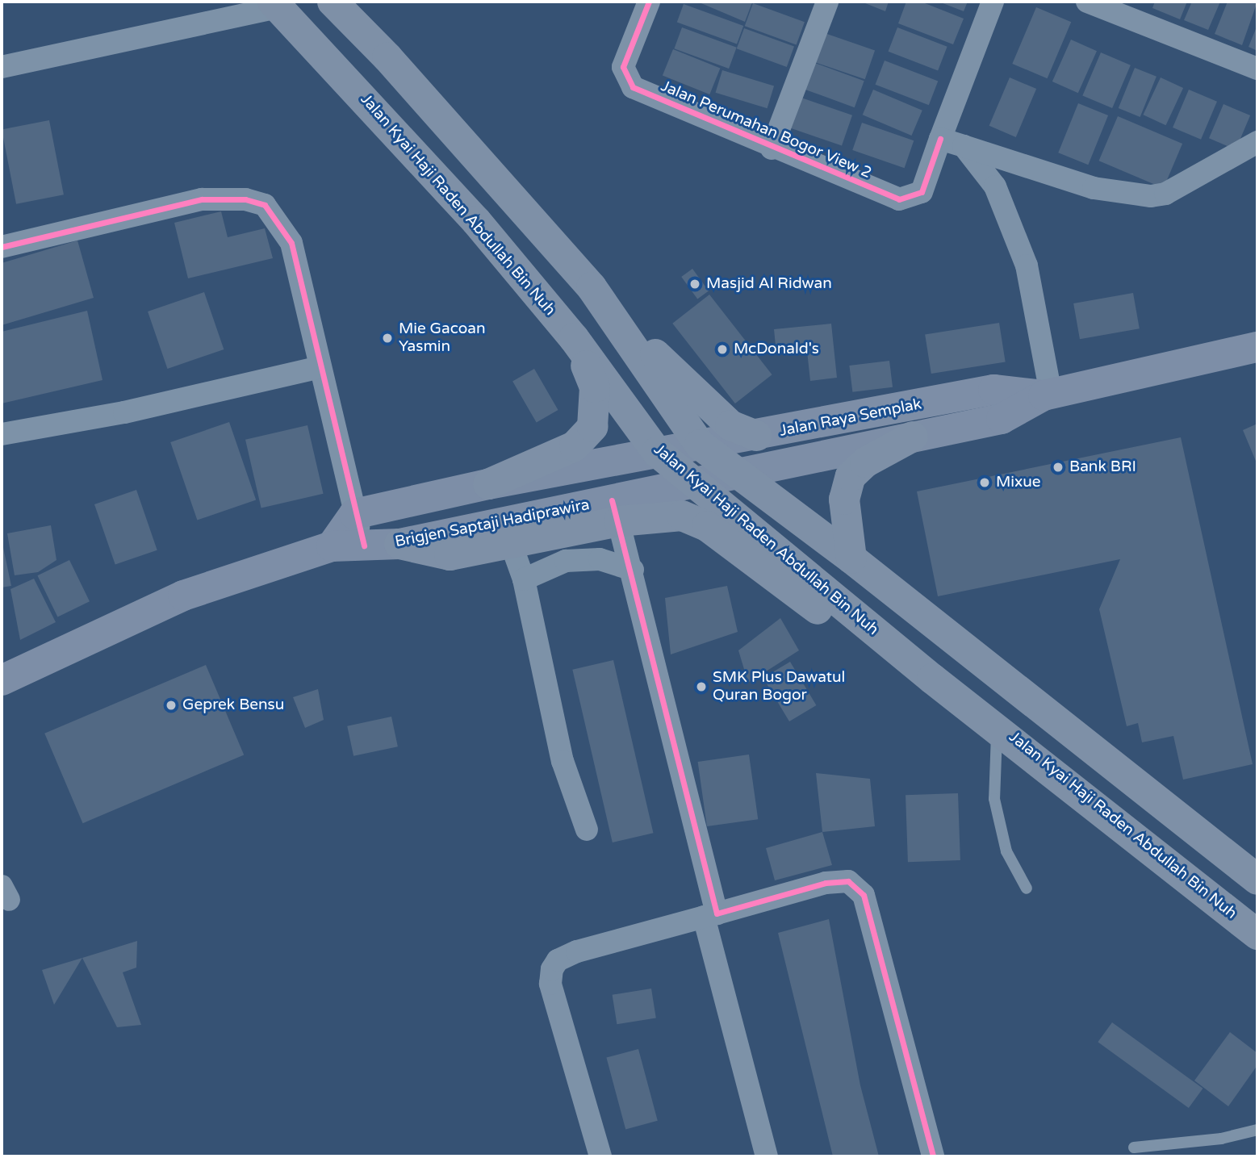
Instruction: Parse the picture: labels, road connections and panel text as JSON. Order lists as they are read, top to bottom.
{
  "streets": {
    "highway": ["Jalan Kyai Haji Raden Abdullah Bin Nuh"],
    "main road": ["Jalan Raya Semplak", "Brigjen Saptaji Hadiprawira"],
    "street": ["Jalan Perumahan Bogor View 2"]
  },
  "crossings": [
    ["Jalan Kyai Haji Raden Abdullah Bin Nuh", "Jalan Raya Semplak"],
    ["Jalan Kyai Haji Raden Abdullah Bin Nuh", "Brigjen Saptaji Hadiprawira"],
    ["Jalan Raya Semplak", "Brigjen Saptaji Hadiprawira"]
  ],
  "places": [
    "Masjid Al Ridwan",
    "Mie Gacoan Yasmin",
    "McDonald's",
    "Bank BRI",
    "Mixue",
    "SMK Plus Dawatul Quran Bogor",
    "Geprek Bensu"
  ]
}
